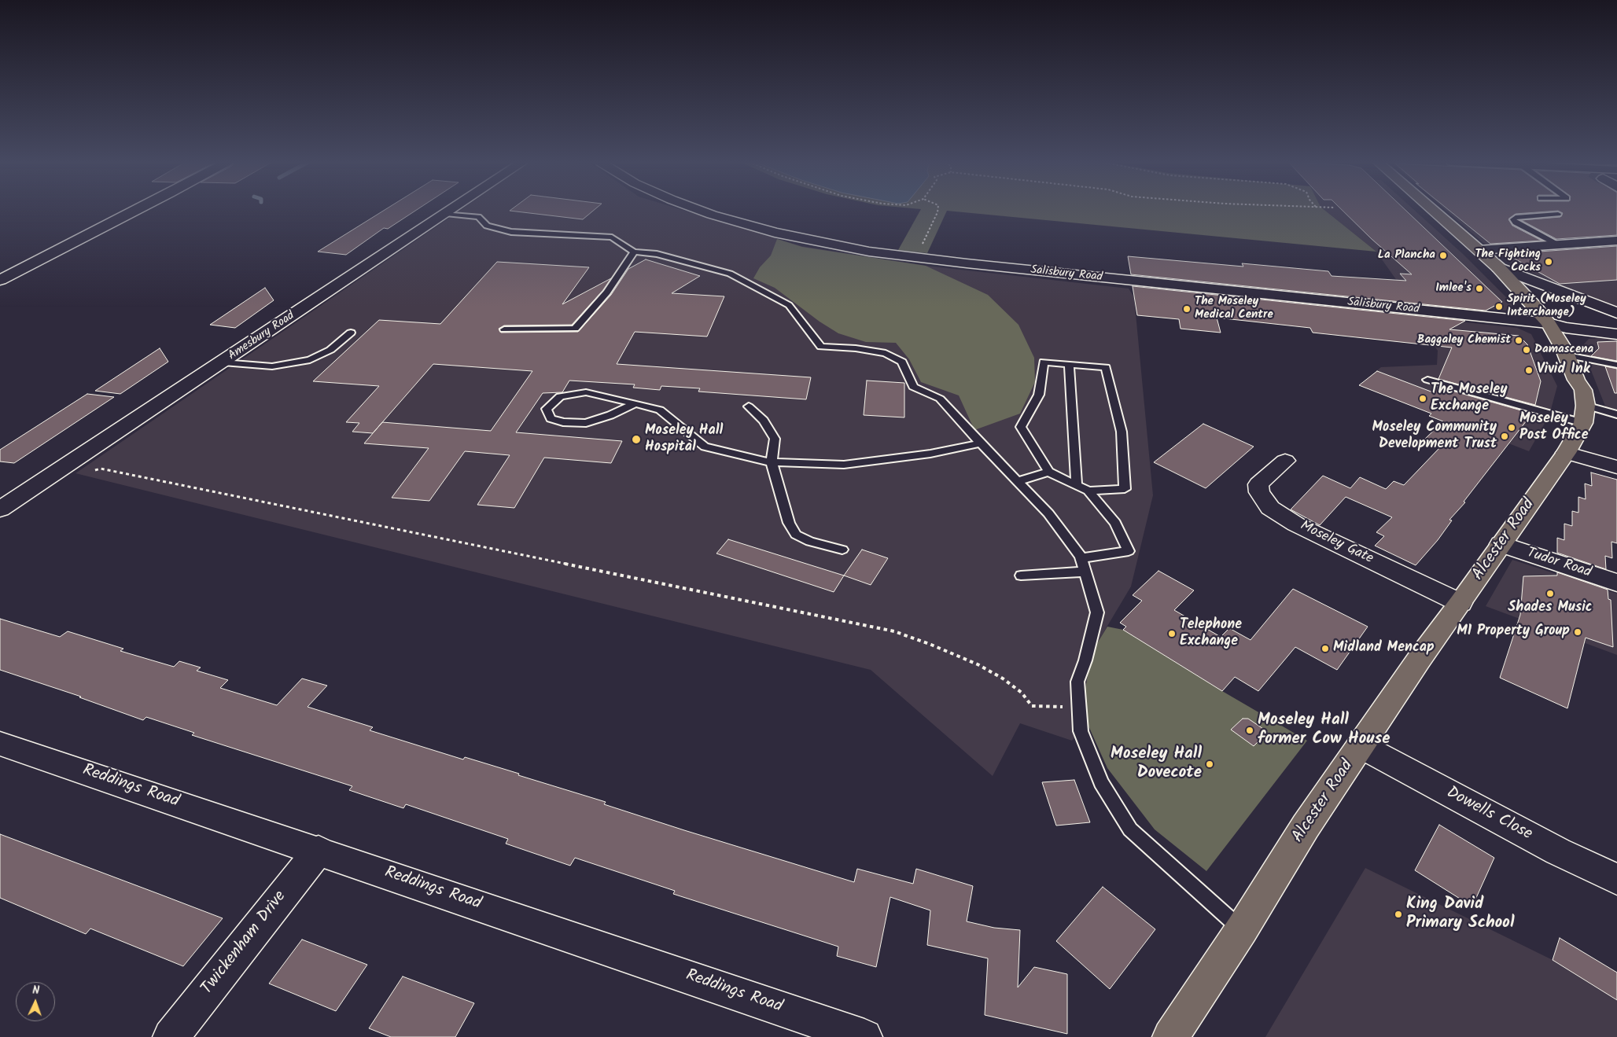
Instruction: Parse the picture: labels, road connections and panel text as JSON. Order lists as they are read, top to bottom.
{
  "streets": {
    "highway": ["Alcester Road"],
    "street": [
      "Salisbury Road",
      "Amesbury Road",
      "Moseley Gate",
      "Tudor Road",
      "Reddings Road",
      "Dowells Close",
      "Twickenham Drive"
    ]
  },
  "crossings": [
    ["Salisbury Road", "Alcester Road"],
    ["Alcester Road", "Moseley Gate"],
    ["Alcester Road", "Tudor Road"],
    ["Alcester Road", "Dowells Close"],
    ["Reddings Road", "Twickenham Drive"]
  ],
  "places": [
    "La Plancha",
    "The Fighting Cocks",
    "Imlee's",
    "Spirit (Moseley Interchange)",
    "The Moseley Medical Centre",
    "Baggaley Chemist",
    "Damascena",
    "Vivid Ink",
    "The Moseley Exchange",
    "Moseley Post Office",
    "Moseley Community Development Trust",
    "Moseley Hall Hospital",
    "Shades Music",
    "M1 Property Group",
    "Telephone Exchange",
    "Midland Mencap",
    "Moseley Hall former Cow House",
    "Moseley Hall Dovecote",
    "King David Primary School"
  ],
  "north": "top"
}
